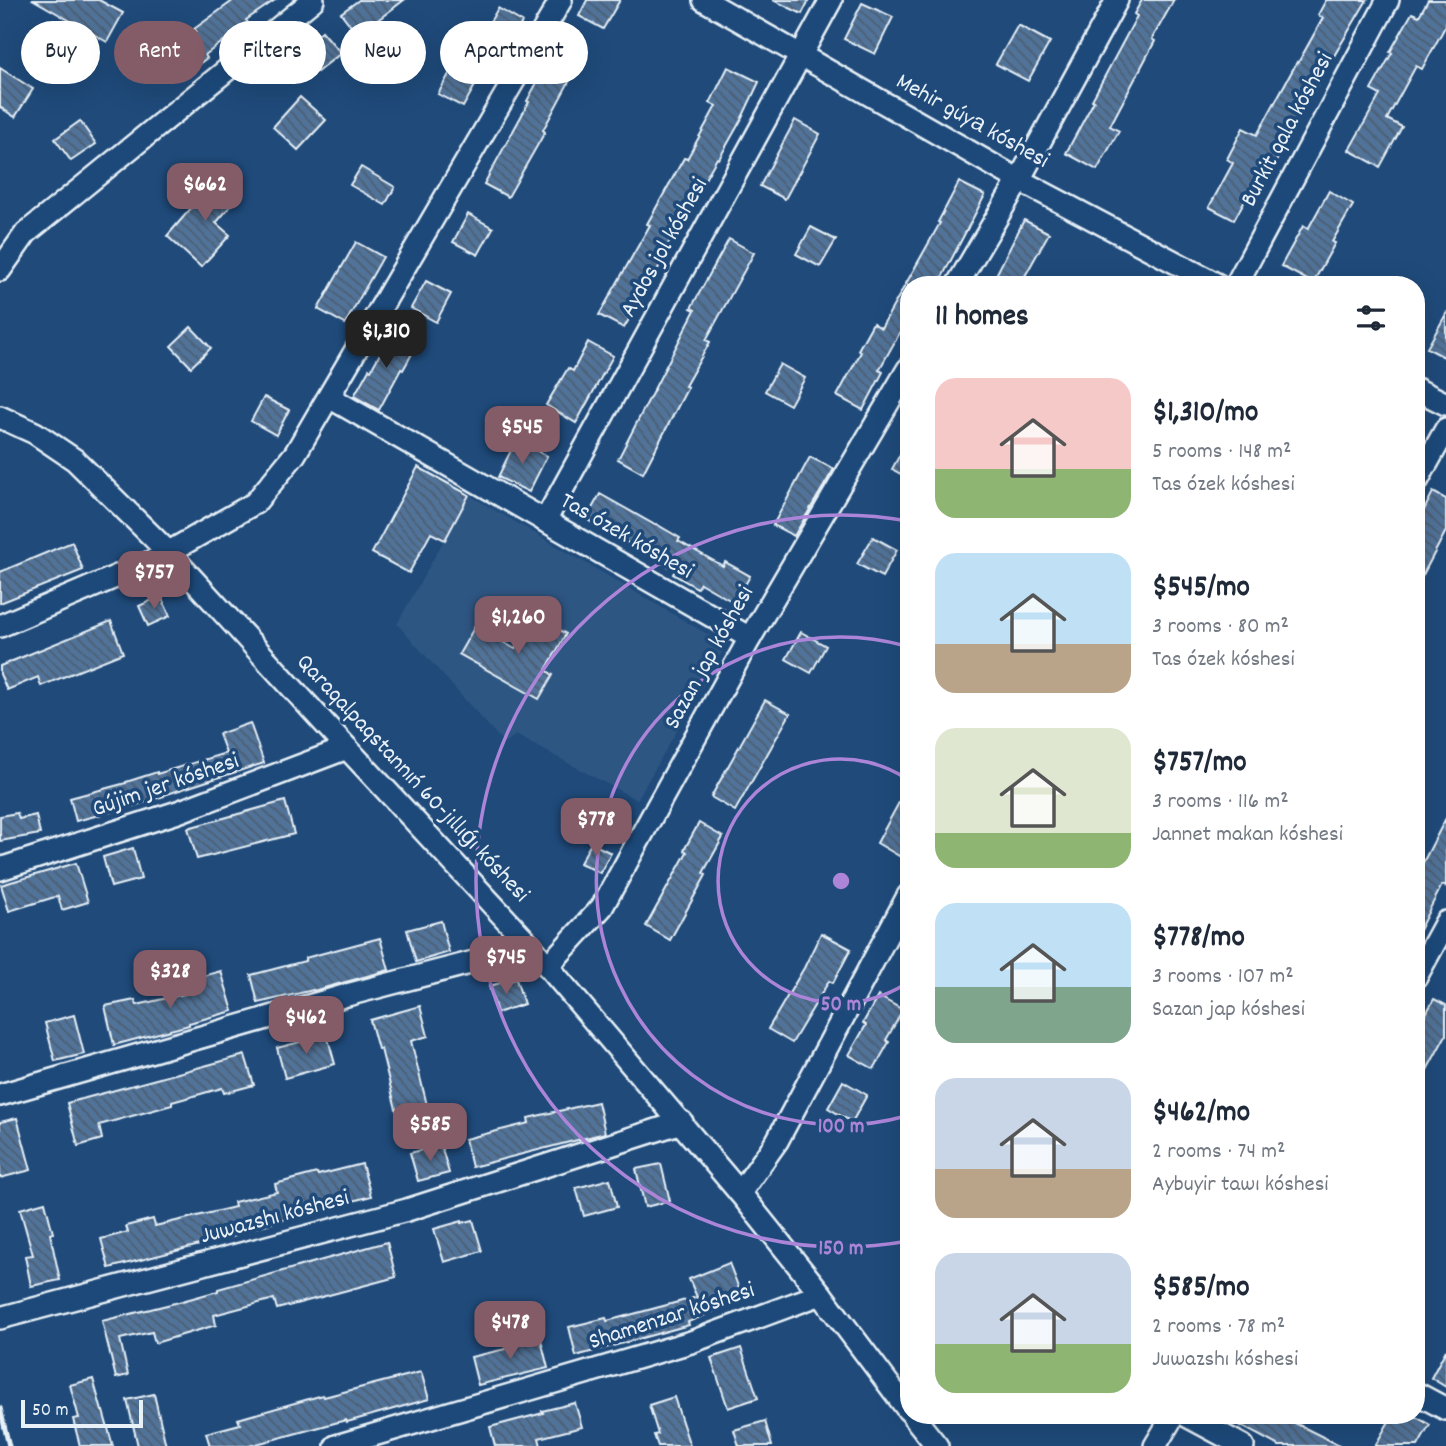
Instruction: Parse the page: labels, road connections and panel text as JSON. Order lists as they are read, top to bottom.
{
  "streets": {
    "street": [
      "Mehir gúyа kóshesi",
      "Burkit qala kóshesi",
      "Aydos jol kóshesi",
      "Tas ózek kóshesi",
      "Sazan jap kóshesi",
      "Qaraqalpaqstannıń 60-jıllıǵı kóshesi",
      "Gújim jer kóshesi",
      "Juwazshı kóshesi",
      "Shamenzar kóshesi"
    ]
  },
  "crossings": [
    ["Mehir gúyа kóshesi", "Aydos jol kóshesi"],
    ["Aydos jol kóshesi", "Tas ózek kóshesi"],
    ["Tas ózek kóshesi", "Sazan jap kóshesi"],
    ["Sazan jap kóshesi", "Qaraqalpaqstannıń 60-jıllıǵı kóshesi"],
    ["Qaraqalpaqstannıń 60-jıllıǵı kóshesi", "Gújim jer kóshesi"],
    ["Qaraqalpaqstannıń 60-jıllıǵı kóshesi", "Juwazshı kóshesi"],
    ["Qaraqalpaqstannıń 60-jıllıǵı kóshesi", "Shamenzar kóshesi"]
  ],
  "scale_bar": "50 m",
  "page": {
    "chip": [
      "Buy",
      "Rent",
      "Filters",
      "New",
      "Apartment"
    ],
    "price": [
      "$662",
      "$1,310",
      "$545",
      "$757",
      "$1,260",
      "$778",
      "$745",
      "$328",
      "$462",
      "$585",
      "$478"
    ],
    "heading": "11 homes",
    "list": [
      {
        "name": "$1,310/mo",
        "note": "5 rooms · 148 m² · Tas ózek kóshesi"
      },
      {
        "name": "$545/mo",
        "note": "3 rooms · 80 m² · Tas ózek kóshesi"
      },
      {
        "name": "$757/mo",
        "note": "3 rooms · 116 m² · Jannet makan kóshesi"
      },
      {
        "name": "$778/mo",
        "note": "3 rooms · 107 m² · Sazan jap kóshesi"
      },
      {
        "name": "$462/mo",
        "note": "2 rooms · 74 m² · Aybuyir tawı kóshesi"
      },
      {
        "name": "$585/mo",
        "note": "2 rooms · 78 m² · Juwazshı kóshesi"
      }
    ],
    "scale": "50 m"
  },
  "rings": ["50 m", "100 m", "150 m"]
}
